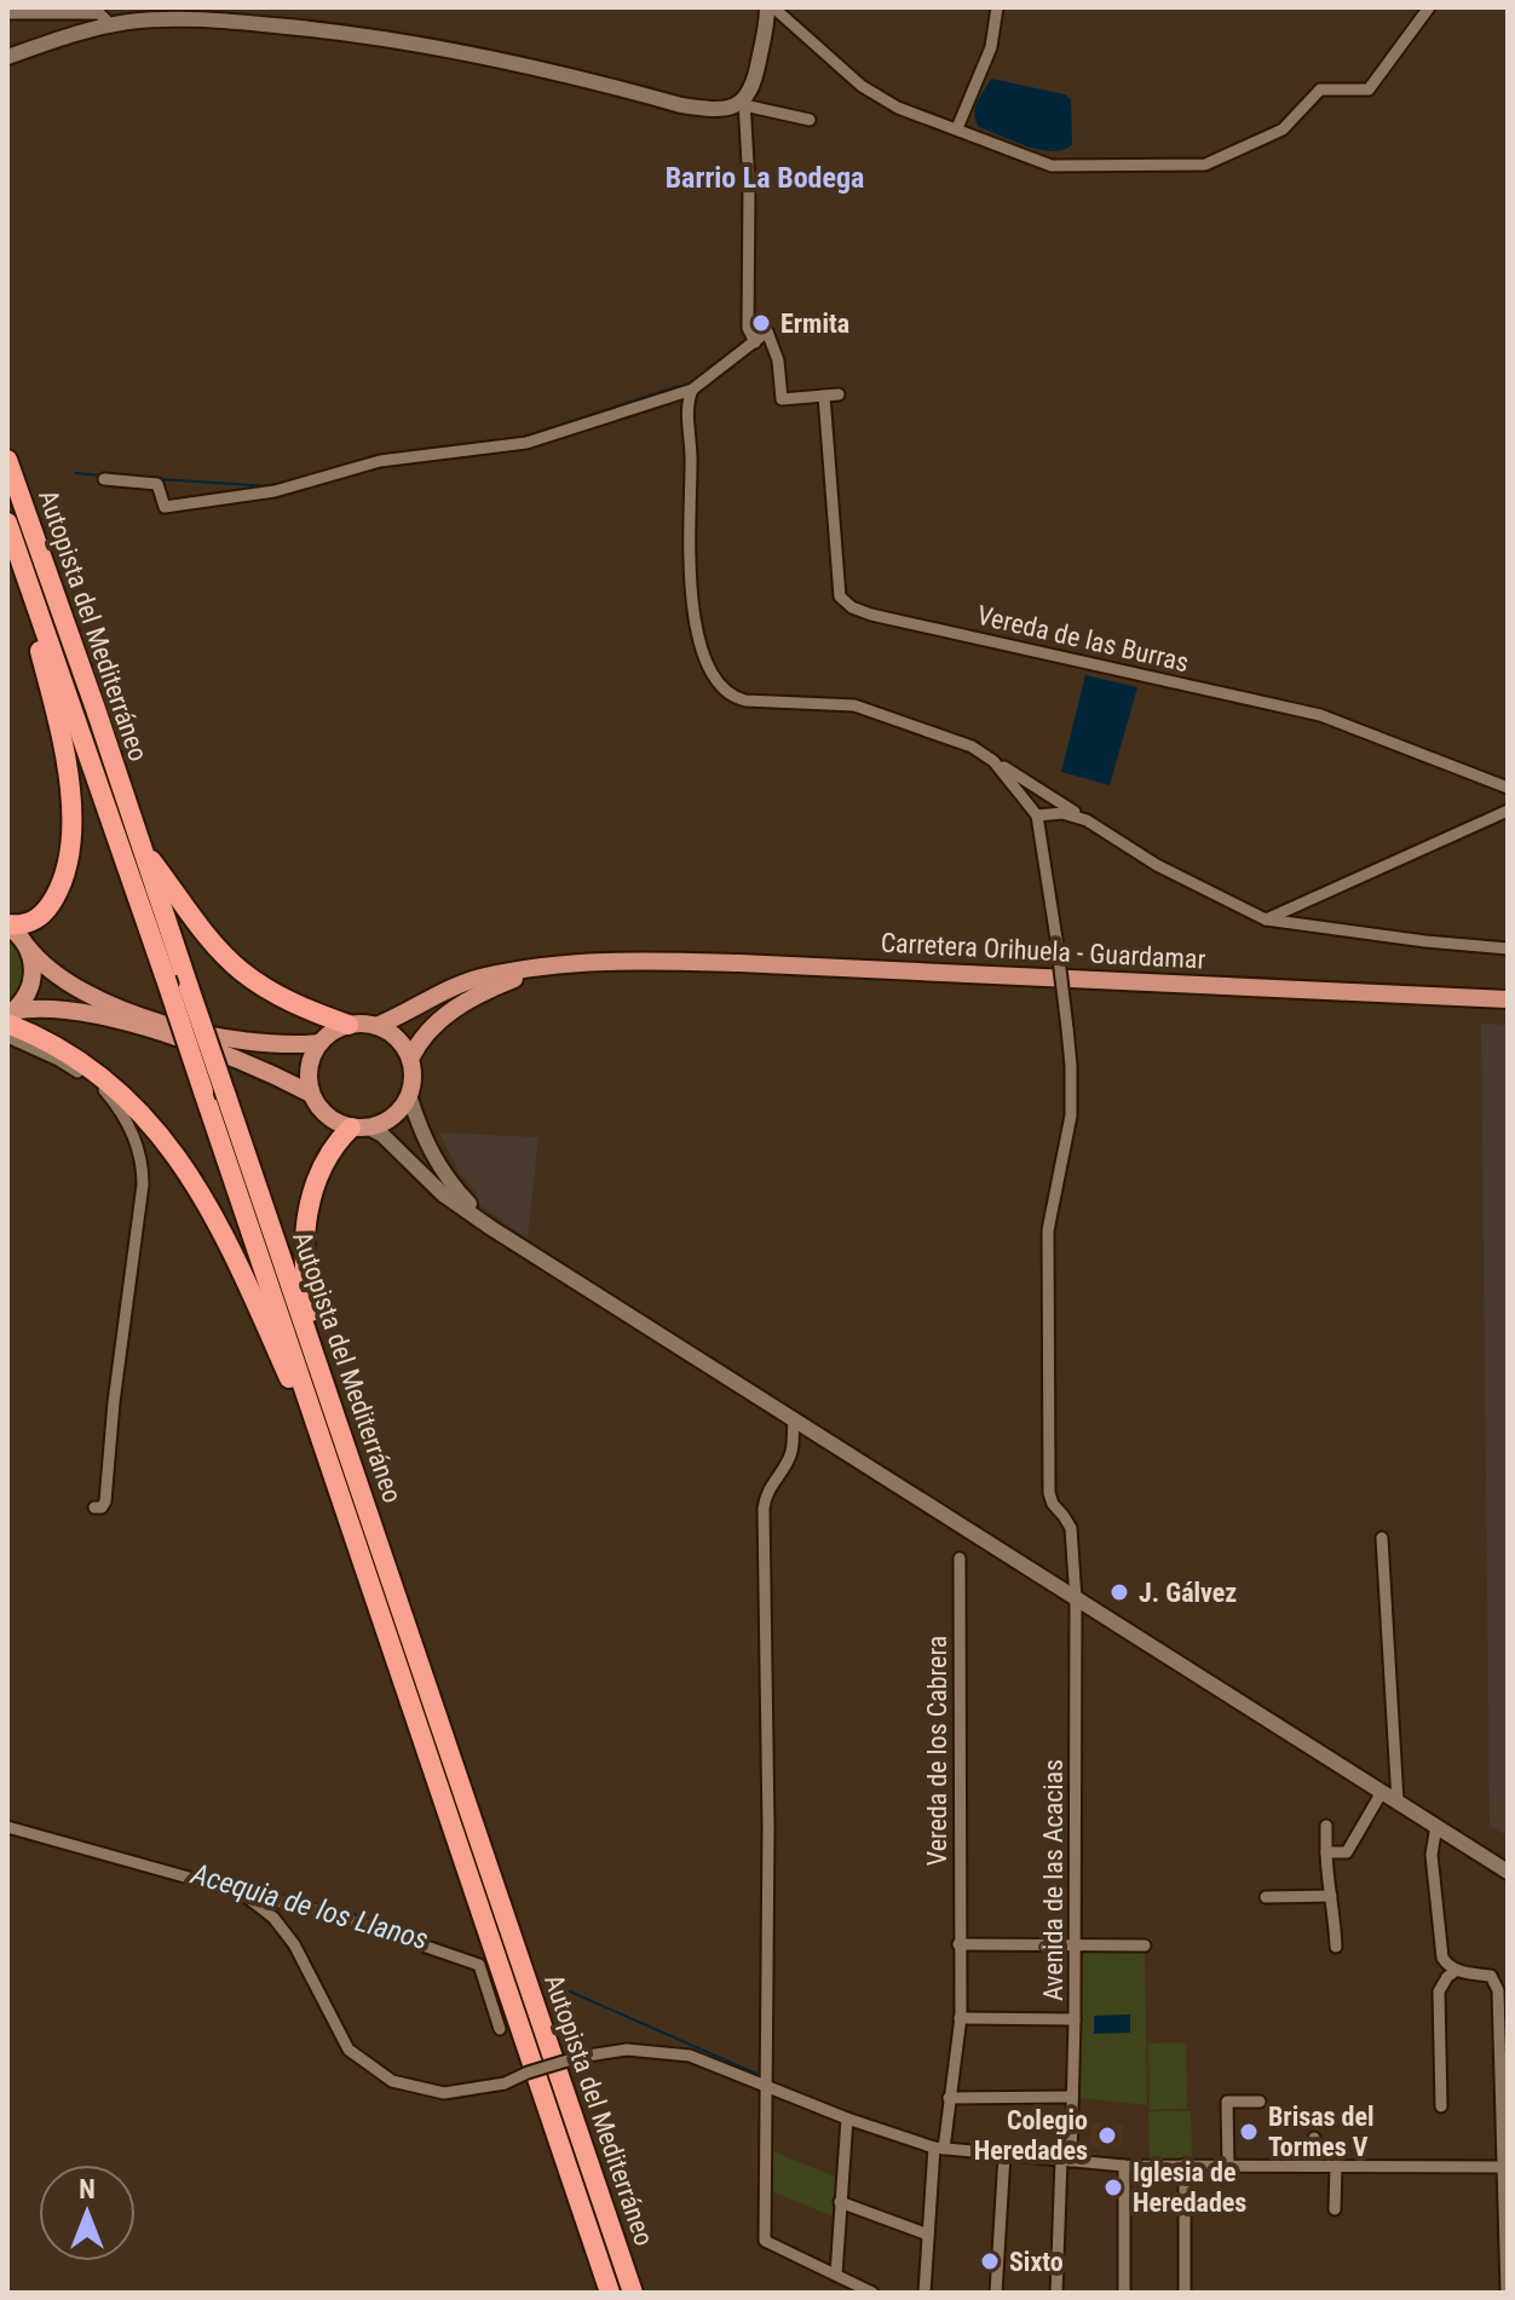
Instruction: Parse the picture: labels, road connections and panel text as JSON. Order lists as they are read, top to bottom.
{
  "streets": {
    "highway": ["Autopista del Mediterráneo"],
    "main road": ["Carretera Orihuela - Guardamar"],
    "street": ["Vereda de las Burras", "Vereda de los Cabrera", "Avenida de las Acacias"]
  },
  "districts": ["Barrio La Bodega"],
  "water": ["Acequia de los Llanos"],
  "places": [
    "Ermita",
    "J. Gálvez",
    "Brisas del Tormes V",
    "Colegio Heredades",
    "Iglesia de Heredades",
    "Sixto"
  ],
  "north": "top"
}
